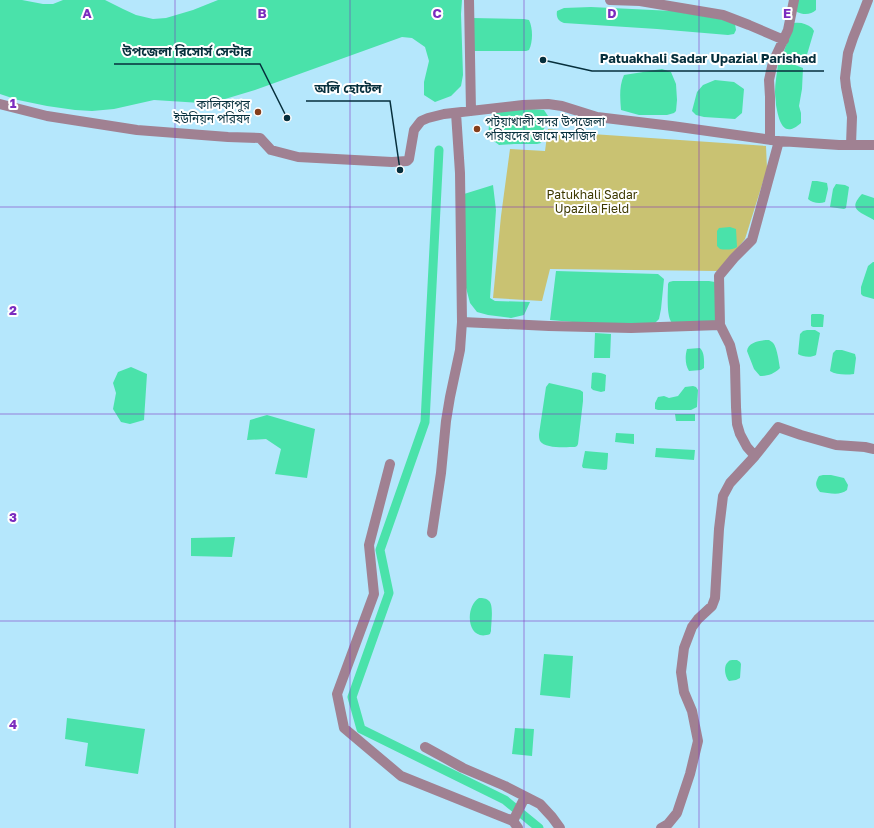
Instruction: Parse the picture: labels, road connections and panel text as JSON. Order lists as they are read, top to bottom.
{
  "parks": ["Patukhali Sadar Upazila Field"],
  "places": [
    "Patuakhali Sadar Upazial Parishad",
    "কালিকাপুর ইউনিয়ন পরিষদ",
    "উপজেলা রিসোর্স সেন্টার",
    "পটুয়াখালী সদর উপজেলা পরিষদের জামে মসজিদ",
    "অলি হোটেল"
  ],
  "grid": {
    "columns": [
      "A",
      "B",
      "C",
      "D",
      "E"
    ],
    "rows": [
      "1",
      "2",
      "3",
      "4"
    ]
  }
}
